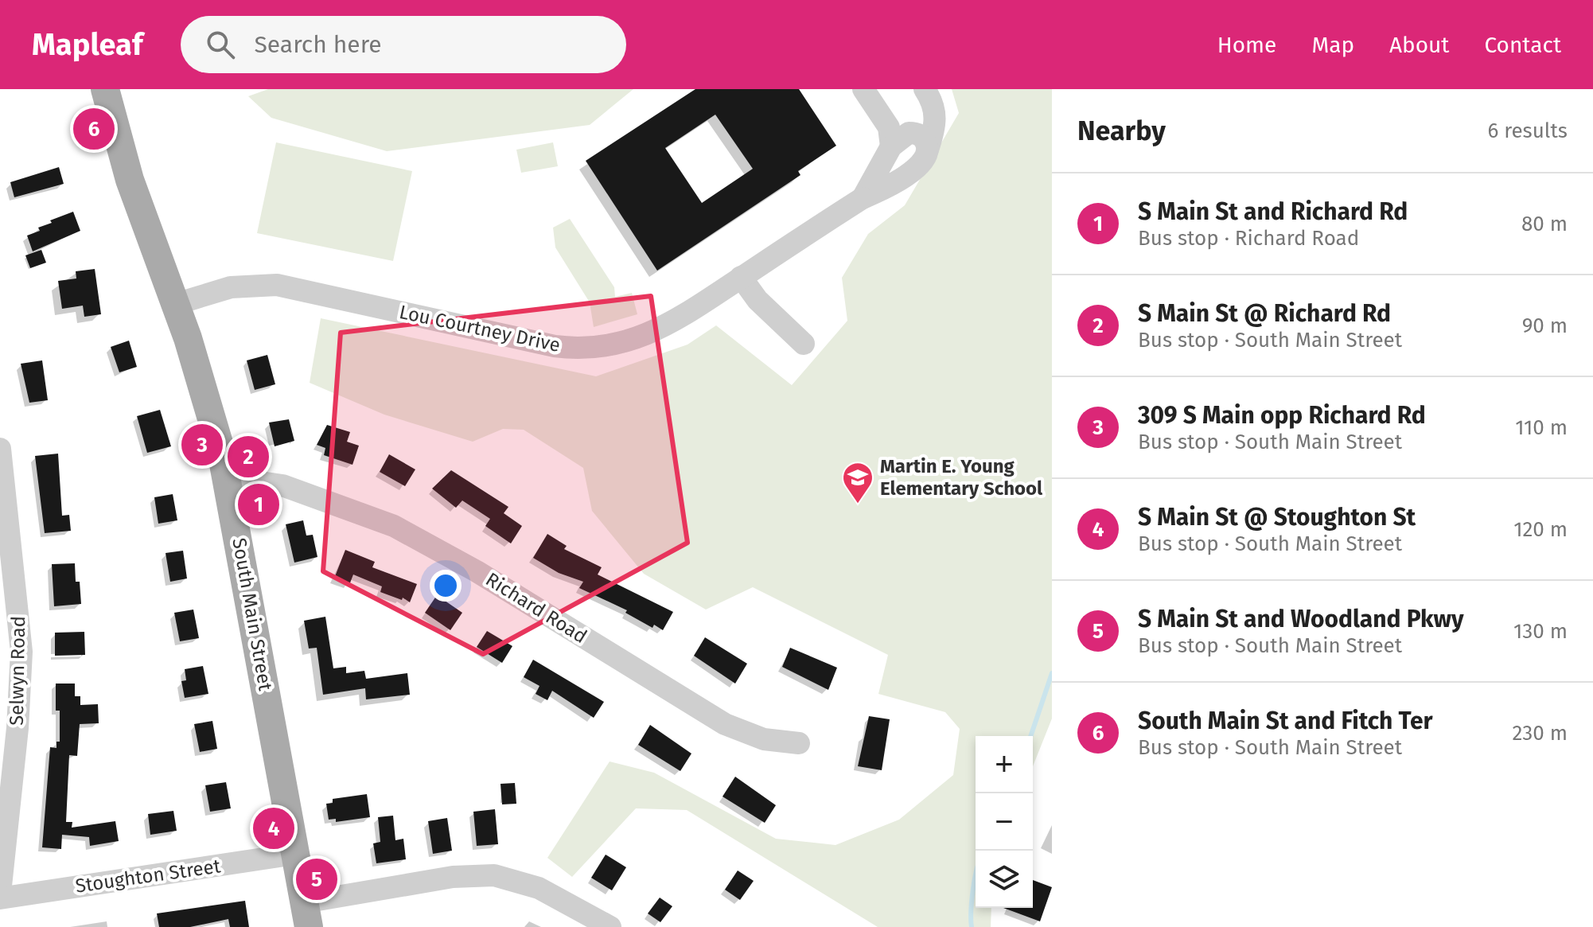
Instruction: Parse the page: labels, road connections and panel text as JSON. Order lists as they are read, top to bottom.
{
  "streets": {
    "main road": ["South Main Street"],
    "street": [
      "Lou Courtney Drive",
      "Richard Road",
      "Selwyn Road",
      "Stoughton Street"
    ]
  },
  "crossings": [
    ["Lou Courtney Drive", "South Main Street"],
    ["Richard Road", "South Main Street"],
    ["South Main Street", "Stoughton Street"]
  ],
  "places": {
    "school or university": ["Martin E. Young Elementary School"]
  },
  "page": {
    "header": "Mapleaf",
    "search": "Search here",
    "nav": [
      "Home",
      "Map",
      "About",
      "Contact"
    ],
    "heading": ["Nearby", "6 results"],
    "pins": [
      "6",
      "3",
      "2",
      "1",
      "4",
      "5"
    ],
    "list": [
      {
        "mark": "1",
        "name": "S Main St and Richard Rd",
        "note": "Bus stop · Richard Road",
        "value": "80 m"
      },
      {
        "mark": "2",
        "name": "S Main St @ Richard Rd",
        "note": "Bus stop · South Main Street",
        "value": "90 m"
      },
      {
        "mark": "3",
        "name": "309 S Main opp Richard Rd",
        "note": "Bus stop · South Main Street",
        "value": "110 m"
      },
      {
        "mark": "4",
        "name": "S Main St @ Stoughton St",
        "note": "Bus stop · South Main Street",
        "value": "120 m"
      },
      {
        "mark": "5",
        "name": "S Main St and Woodland Pkwy",
        "note": "Bus stop · South Main Street",
        "value": "130 m"
      },
      {
        "mark": "6",
        "name": "South Main St and Fitch Ter",
        "note": "Bus stop · South Main Street",
        "value": "230 m"
      }
    ],
    "map_buttons": ["+", "−"]
  }
}
